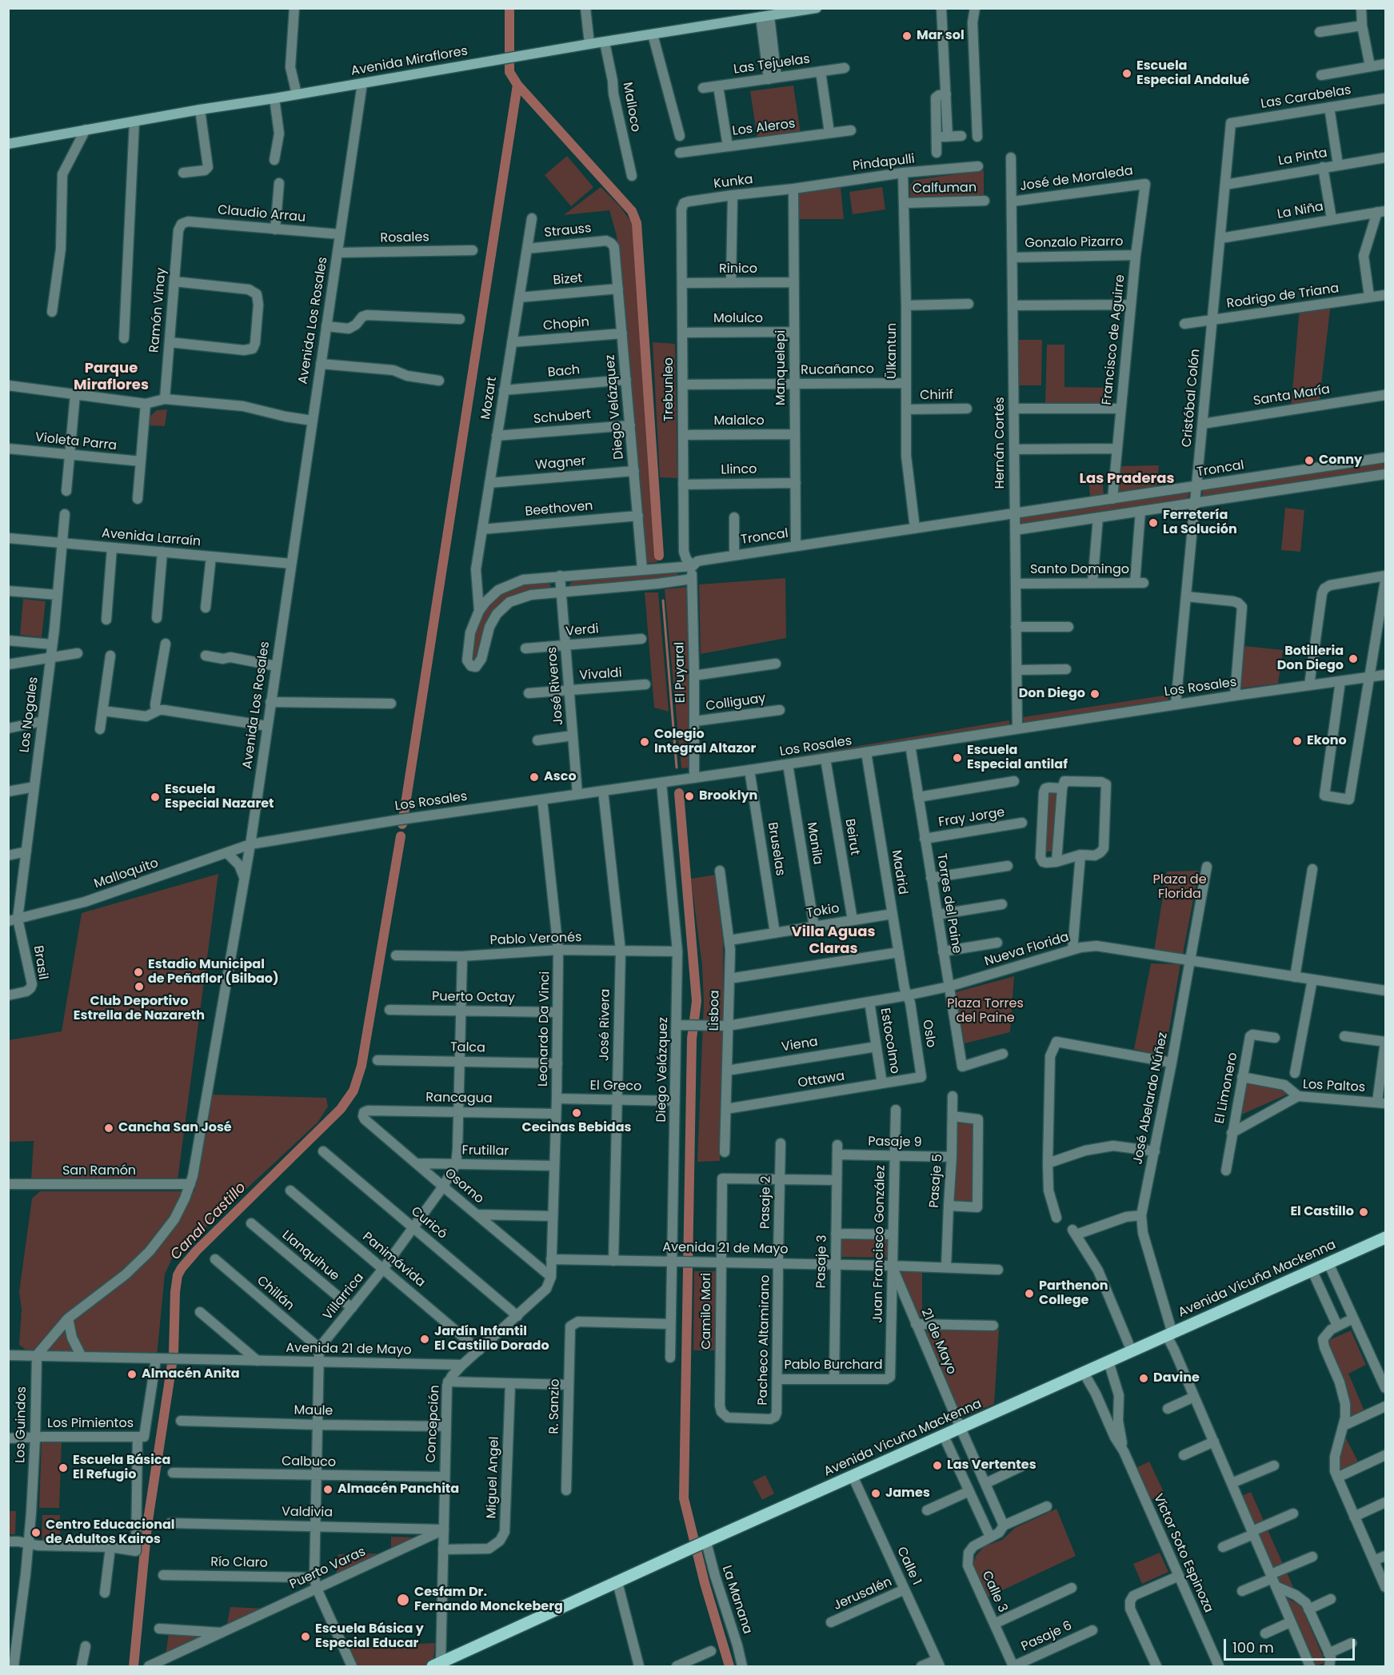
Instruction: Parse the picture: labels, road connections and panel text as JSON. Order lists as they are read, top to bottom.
{
  "streets": {
    "main road": ["Avenida Miraflores", "Avenida Vicuña Mackenna"],
    "street": [
      "Las Tejuelas",
      "Las Carabelas",
      "Malloco",
      "Los Aleros",
      "La Pinta",
      "Pindapulli",
      "José de Moraleda",
      "Kunka",
      "Calfuman",
      "La Niña",
      "Claudio Arrau",
      "Strauss",
      "Rosales",
      "Gonzalo Pizarro",
      "Rinico",
      "Bizet",
      "Rodrigo de Triana",
      "Ramón Vinay",
      "Molulco",
      "Avenida Los Rosales",
      "Chopin",
      "Francisco de Aguirre",
      "Ülkantun",
      "Manquelepi",
      "Rucañanco",
      "Bach",
      "Trebunleo",
      "Chirif",
      "Santa María",
      "Mozart",
      "Cristóbal Colón",
      "Diego Velázquez",
      "Schubert",
      "Malalco",
      "Violeta Parra",
      "Hernán Cortés",
      "Wagner",
      "Troncal",
      "Llinco",
      "Beethoven",
      "Avenida Larraín",
      "Santo Domingo",
      "Verdi",
      "El Puyaral",
      "Vivaldi",
      "José Riveros",
      "Los Rosales",
      "Colliguay",
      "Los Nogales",
      "Fray Jorge",
      "Beirut",
      "Manila",
      "Bruselas",
      "Madrid",
      "Malloquito",
      "Torres del Paine",
      "Tokio",
      "Pablo Veronés",
      "Nueva Florida",
      "Brasil",
      "Puerto Octay",
      "Lisboa",
      "José Rivera",
      "Leonardo Da Vinci",
      "Oslo",
      "Estocolmo",
      "Viena",
      "Talca",
      "Ottawa",
      "El Greco",
      "Los Paltos",
      "El Limonero",
      "Rancagua",
      "José Abelardo Núñez",
      "Pasaje 9",
      "Frutillar",
      "San Ramón",
      "Pasaje 5",
      "Osorno",
      "Pasaje 2",
      "Curicó",
      "Juan Francisco González",
      "Avenida 21 de Mayo",
      "Llanquihue",
      "Panimávida",
      "Pasaje 3",
      "Chillán",
      "Villarrica",
      "Camilo Mori",
      "Pacheco Altamirano",
      "21 de Mayo",
      "Pablo Burchard",
      "R. Sanzio",
      "Maule",
      "Los Pimientos",
      "Concepción",
      "Los Guindos",
      "Calbuco",
      "Miguel Angel",
      "Valdivia",
      "Víctor Soto Espinoza",
      "Río Claro",
      "Calle 1",
      "Puerto Varas",
      "Calle 3",
      "Jerusalén",
      "La Manana",
      "Pasaje 6"
    ]
  },
  "crossings": [
    ["Avenida Miraflores", "Malloco"],
    ["Avenida Miraflores", "Avenida Los Rosales"],
    ["Las Carabelas", "Cristóbal Colón"],
    ["La Pinta", "Cristóbal Colón"],
    ["Pindapulli", "Kunka"],
    ["Pindapulli", "Ülkantun"],
    ["Pindapulli", "Manquelepi"],
    ["José de Moraleda", "Francisco de Aguirre"],
    ["José de Moraleda", "Hernán Cortés"],
    ["Kunka", "Manquelepi"],
    ["Kunka", "Trebunleo"],
    ["Calfuman", "Ülkantun"],
    ["La Niña", "Cristóbal Colón"],
    ["Claudio Arrau", "Ramón Vinay"],
    ["Claudio Arrau", "Avenida Los Rosales"],
    ["Strauss", "Mozart"],
    ["Strauss", "Diego Velázquez"],
    ["Rosales", "Avenida Los Rosales"],
    ["Gonzalo Pizarro", "Francisco de Aguirre"],
    ["Gonzalo Pizarro", "Hernán Cortés"],
    ["Rinico", "Manquelepi"],
    ["Rinico", "Trebunleo"],
    ["Bizet", "Mozart"],
    ["Bizet", "Diego Velázquez"],
    ["Rodrigo de Triana", "Cristóbal Colón"],
    ["Molulco", "Manquelepi"],
    ["Molulco", "Trebunleo"],
    ["Avenida Los Rosales", "Avenida Larraín"],
    ["Avenida Los Rosales", "Los Rosales"],
    ["Avenida Los Rosales", "Malloquito"],
    ["Avenida Los Rosales", "San Ramón"],
    ["Avenida Los Rosales", "Avenida 21 de Mayo"],
    ["Avenida Los Rosales", "Los Guindos"],
    ["Chopin", "Mozart"],
    ["Chopin", "Diego Velázquez"],
    ["Francisco de Aguirre", "Troncal"],
    ["Ülkantun", "Rucañanco"],
    ["Ülkantun", "Chirif"],
    ["Ülkantun", "Troncal"],
    ["Manquelepi", "Rucañanco"],
    ["Manquelepi", "Malalco"],
    ["Manquelepi", "Troncal"],
    ["Manquelepi", "Llinco"],
    ["Rucañanco", "Trebunleo"],
    ["Bach", "Mozart"],
    ["Bach", "Diego Velázquez"],
    ["Trebunleo", "Malalco"],
    ["Trebunleo", "Troncal"],
    ["Trebunleo", "Llinco"],
    ["Trebunleo", "El Puyaral"],
    ["Santa María", "Cristóbal Colón"],
    ["Mozart", "Schubert"],
    ["Mozart", "Wagner"],
    ["Mozart", "Troncal"],
    ["Mozart", "Beethoven"],
    ["Cristóbal Colón", "Troncal"],
    ["Cristóbal Colón", "Los Rosales"],
    ["Diego Velázquez", "Schubert"],
    ["Diego Velázquez", "Wagner"],
    ["Diego Velázquez", "Troncal"],
    ["Diego Velázquez", "Beethoven"],
    ["Diego Velázquez", "Los Rosales"],
    ["Diego Velázquez", "Pablo Veronés"],
    ["Diego Velázquez", "Nueva Florida"],
    ["Diego Velázquez", "El Greco"],
    ["Diego Velázquez", "Avenida 21 de Mayo"],
    ["Diego Velázquez", "R. Sanzio"],
    ["Hernán Cortés", "Troncal"],
    ["Hernán Cortés", "Santo Domingo"],
    ["Hernán Cortés", "Los Rosales"],
    ["Troncal", "El Puyaral"],
    ["Troncal", "José Riveros"],
    ["Avenida Larraín", "Los Nogales"],
    ["Verdi", "José Riveros"],
    ["El Puyaral", "Los Rosales"],
    ["El Puyaral", "Colliguay"],
    ["Vivaldi", "José Riveros"],
    ["José Riveros", "Los Rosales"],
    ["Los Rosales", "Beirut"],
    ["Los Rosales", "Manila"],
    ["Los Rosales", "Bruselas"],
    ["Los Rosales", "Madrid"],
    ["Los Rosales", "Malloquito"],
    ["Los Rosales", "Torres del Paine"],
    ["Los Rosales", "José Rivera"],
    ["Los Rosales", "Leonardo Da Vinci"],
    ["Los Nogales", "Malloquito"],
    ["Los Nogales", "Brasil"],
    ["Fray Jorge", "Torres del Paine"],
    ["Beirut", "Tokio"],
    ["Manila", "Tokio"],
    ["Bruselas", "Tokio"],
    ["Madrid", "Tokio"],
    ["Madrid", "Nueva Florida"],
    ["Madrid", "Oslo"],
    ["Malloquito", "Brasil"],
    ["Torres del Paine", "Nueva Florida"],
    ["Tokio", "Lisboa"],
    ["Pablo Veronés", "José Rivera"],
    ["Pablo Veronés", "Leonardo Da Vinci"],
    ["Pablo Veronés", "Villarrica"],
    ["Nueva Florida", "Lisboa"],
    ["Nueva Florida", "Oslo"],
    ["Nueva Florida", "Estocolmo"],
    ["Nueva Florida", "José Abelardo Núñez"],
    ["Puerto Octay", "Leonardo Da Vinci"],
    ["Puerto Octay", "Villarrica"],
    ["Lisboa", "Viena"],
    ["Lisboa", "Ottawa"],
    ["José Rivera", "El Greco"],
    ["José Rivera", "Avenida 21 de Mayo"],
    ["Leonardo Da Vinci", "Talca"],
    ["Leonardo Da Vinci", "El Greco"],
    ["Leonardo Da Vinci", "Rancagua"],
    ["Leonardo Da Vinci", "Frutillar"],
    ["Leonardo Da Vinci", "Avenida 21 de Mayo"],
    ["Oslo", "Ottawa"],
    ["Estocolmo", "Viena"],
    ["Estocolmo", "Ottawa"],
    ["Talca", "Villarrica"],
    ["Los Paltos", "El Limonero"],
    ["Rancagua", "Osorno"],
    ["Rancagua", "Villarrica"],
    ["José Abelardo Núñez", "Avenida Vicuña Mackenna"],
    ["Pasaje 9", "Pasaje 5"],
    ["Pasaje 9", "Juan Francisco González"],
    ["Pasaje 9", "Pasaje 3"],
    ["Frutillar", "Osorno"],
    ["Frutillar", "Villarrica"],
    ["Pasaje 5", "Avenida 21 de Mayo"],
    ["Osorno", "Villarrica"],
    ["Pasaje 2", "Avenida 21 de Mayo"],
    ["Pasaje 2", "Camilo Mori"],
    ["Pasaje 2", "Pacheco Altamirano"],
    ["Curicó", "Villarrica"],
    ["Juan Francisco González", "Avenida 21 de Mayo"],
    ["Juan Francisco González", "21 de Mayo"],
    ["Juan Francisco González", "Pablo Burchard"],
    ["Avenida 21 de Mayo", "Pasaje 3"],
    ["Avenida 21 de Mayo", "Camilo Mori"],
    ["Avenida 21 de Mayo", "Pacheco Altamirano"],
    ["Avenida 21 de Mayo", "21 de Mayo"],
    ["Avenida 21 de Mayo", "Concepción"],
    ["Avenida 21 de Mayo", "Los Guindos"],
    ["Llanquihue", "Villarrica"],
    ["Panimávida", "Villarrica"],
    ["Pasaje 3", "Pablo Burchard"],
    ["Avenida Vicuña Mackenna", "21 de Mayo"],
    ["Avenida Vicuña Mackenna", "Concepción"],
    ["Avenida Vicuña Mackenna", "Víctor Soto Espinoza"],
    ["Avenida Vicuña Mackenna", "Calle 1"],
    ["Avenida Vicuña Mackenna", "La Manana"],
    ["Chillán", "Villarrica"],
    ["Camilo Mori", "Pacheco Altamirano"],
    ["Pacheco Altamirano", "Pablo Burchard"],
    ["21 de Mayo", "Calle 3"],
    ["Maule", "Concepción"],
    ["Los Pimientos", "Los Guindos"],
    ["Concepción", "Calbuco"],
    ["Concepción", "Miguel Angel"],
    ["Concepción", "Valdivia"],
    ["Concepción", "Puerto Varas"],
    ["Valdivia", "Puerto Varas"],
    ["Calle 1", "Jerusalén"],
    ["Calle 3", "Pasaje 6"]
  ],
  "districts": ["Parque Miraflores", "Las Praderas", "Villa Aguas Claras"],
  "water": ["Canal Castillo"],
  "parks": ["Plaza de Florida", "Plaza Torres del Paine"],
  "places": [
    "Mar sol",
    "Escuela Especial Andalué",
    "Conny",
    "Ferretería La Solución",
    "Botilleria Don Diego",
    "Don Diego",
    "Ekono",
    "Colegio Integral Altazor",
    "Escuela Especial antilaf",
    "Asco",
    "Brooklyn",
    "Escuela Especial Nazaret",
    "Estadio Municipal de Peñaflor (Bilbao)",
    "Club Deportivo Estrella de Nazareth",
    "Cecinas Bebidas",
    "Cancha San José",
    "El Castillo",
    "Parthenon College",
    "Jardín Infantil El Castillo Dorado",
    "Almacén Anita",
    "Davine",
    "Las Vertentes",
    "Escuela Básica El Refugio",
    "Almacén Panchita",
    "James",
    "Centro Educacional de Adultos Kairos",
    "Cesfam Dr. Fernando Monckeberg",
    "Escuela Básica y Especial Educar"
  ],
  "scale_bar": "100 m"
}
